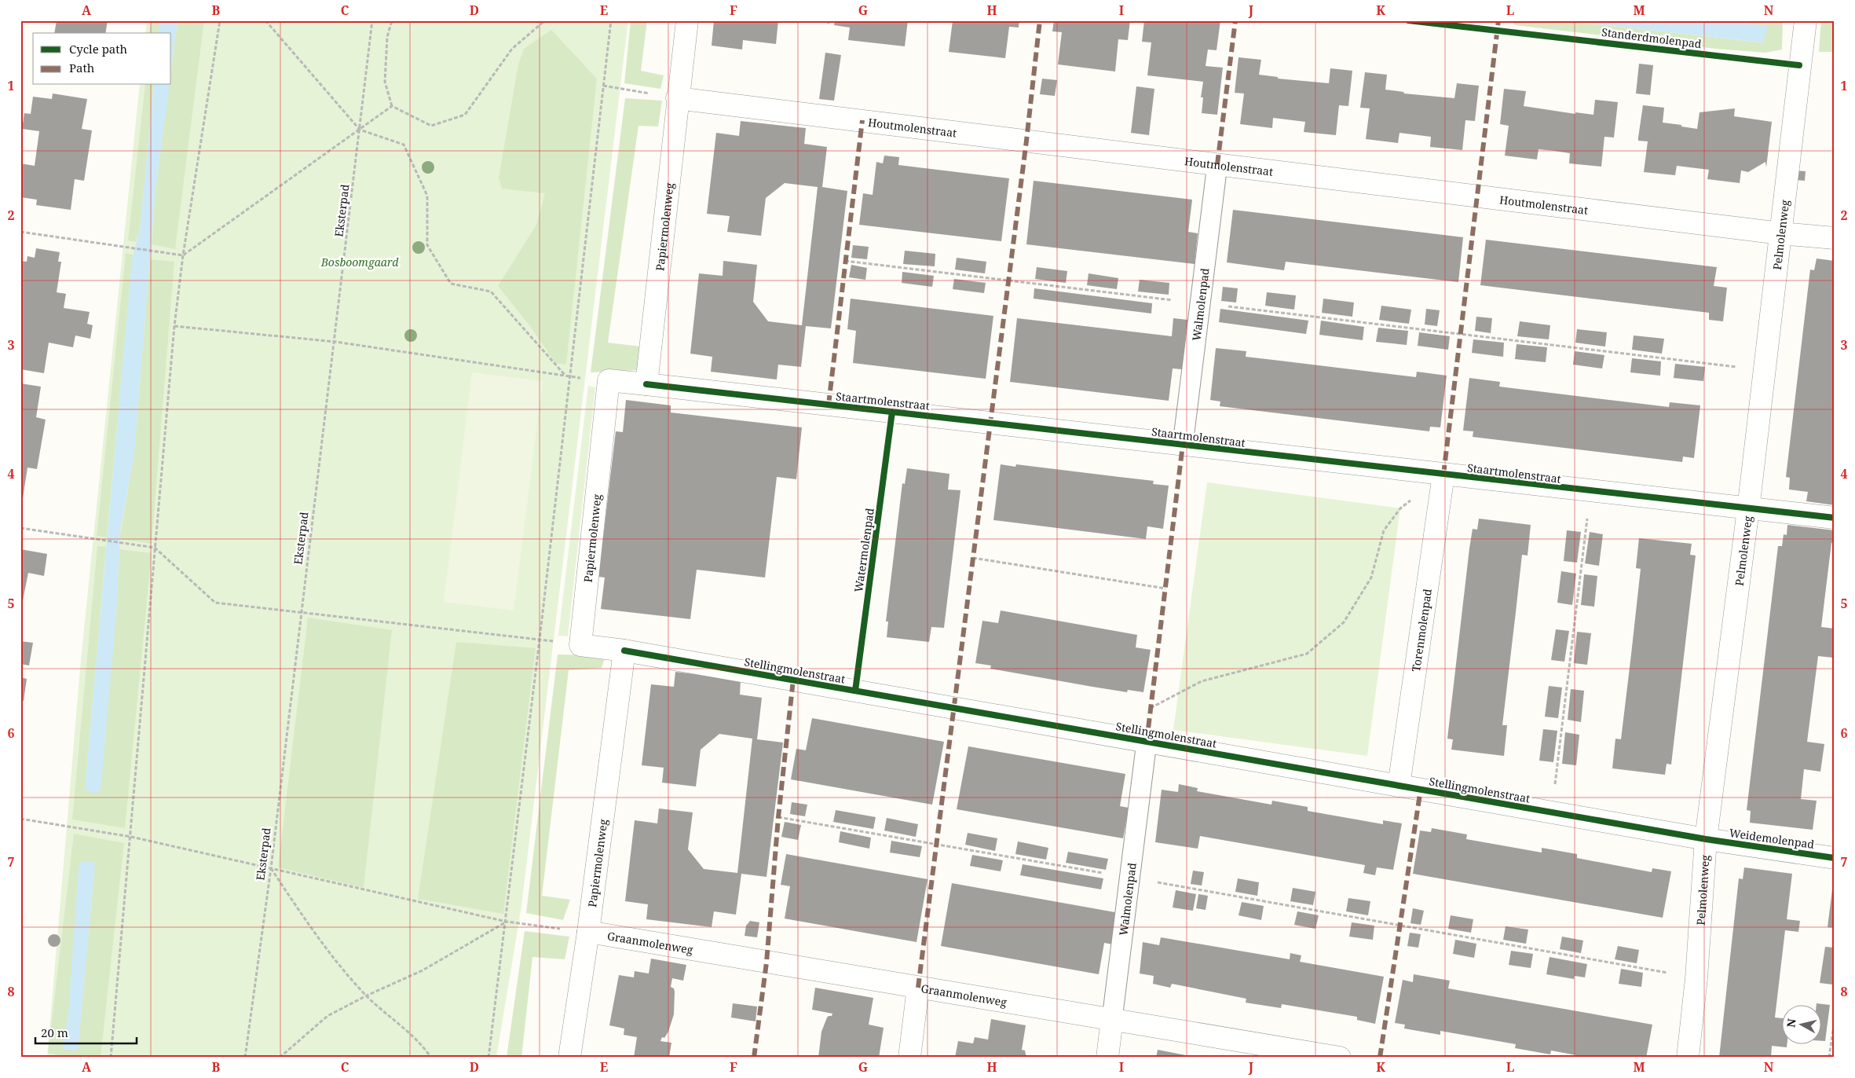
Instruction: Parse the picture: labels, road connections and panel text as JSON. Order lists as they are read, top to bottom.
{
  "streets": {
    "street": [
      "Houtmolenstraat",
      "Papiermolenweg",
      "Pelmolenweg",
      "Walmolenpad",
      "Staartmolenstraat",
      "Torenmolenpad",
      "Stellingmolenstraat",
      "Weidemolenpad",
      "Graanmolenweg"
    ],
    "path": ["Eksterpad"],
    "cycle path": ["Standerdmolenpad", "Watermolenpad"]
  },
  "crossings": [
    ["Houtmolenstraat", "Papiermolenweg"],
    ["Houtmolenstraat", "Pelmolenweg"],
    ["Houtmolenstraat", "Walmolenpad"],
    ["Papiermolenweg", "Staartmolenstraat"],
    ["Papiermolenweg", "Stellingmolenstraat"],
    ["Papiermolenweg", "Graanmolenweg"],
    ["Pelmolenweg", "Staartmolenstraat"],
    ["Pelmolenweg", "Stellingmolenstraat"],
    ["Pelmolenweg", "Weidemolenpad"],
    ["Walmolenpad", "Staartmolenstraat"],
    ["Walmolenpad", "Stellingmolenstraat"],
    ["Walmolenpad", "Graanmolenweg"],
    ["Staartmolenstraat", "Torenmolenpad"],
    ["Torenmolenpad", "Stellingmolenstraat"],
    ["Stellingmolenstraat", "Weidemolenpad"]
  ],
  "parks": ["Bosboomgaard"],
  "legend": ["Cycle path", "Path"],
  "scale_bar": "20 m",
  "north": "left",
  "grid": {
    "columns": [
      "A",
      "B",
      "C",
      "D",
      "E",
      "F",
      "G",
      "H",
      "I",
      "J",
      "K",
      "L",
      "M",
      "N"
    ],
    "rows": [
      "1",
      "2",
      "3",
      "4",
      "5",
      "6",
      "7",
      "8"
    ]
  }
}
